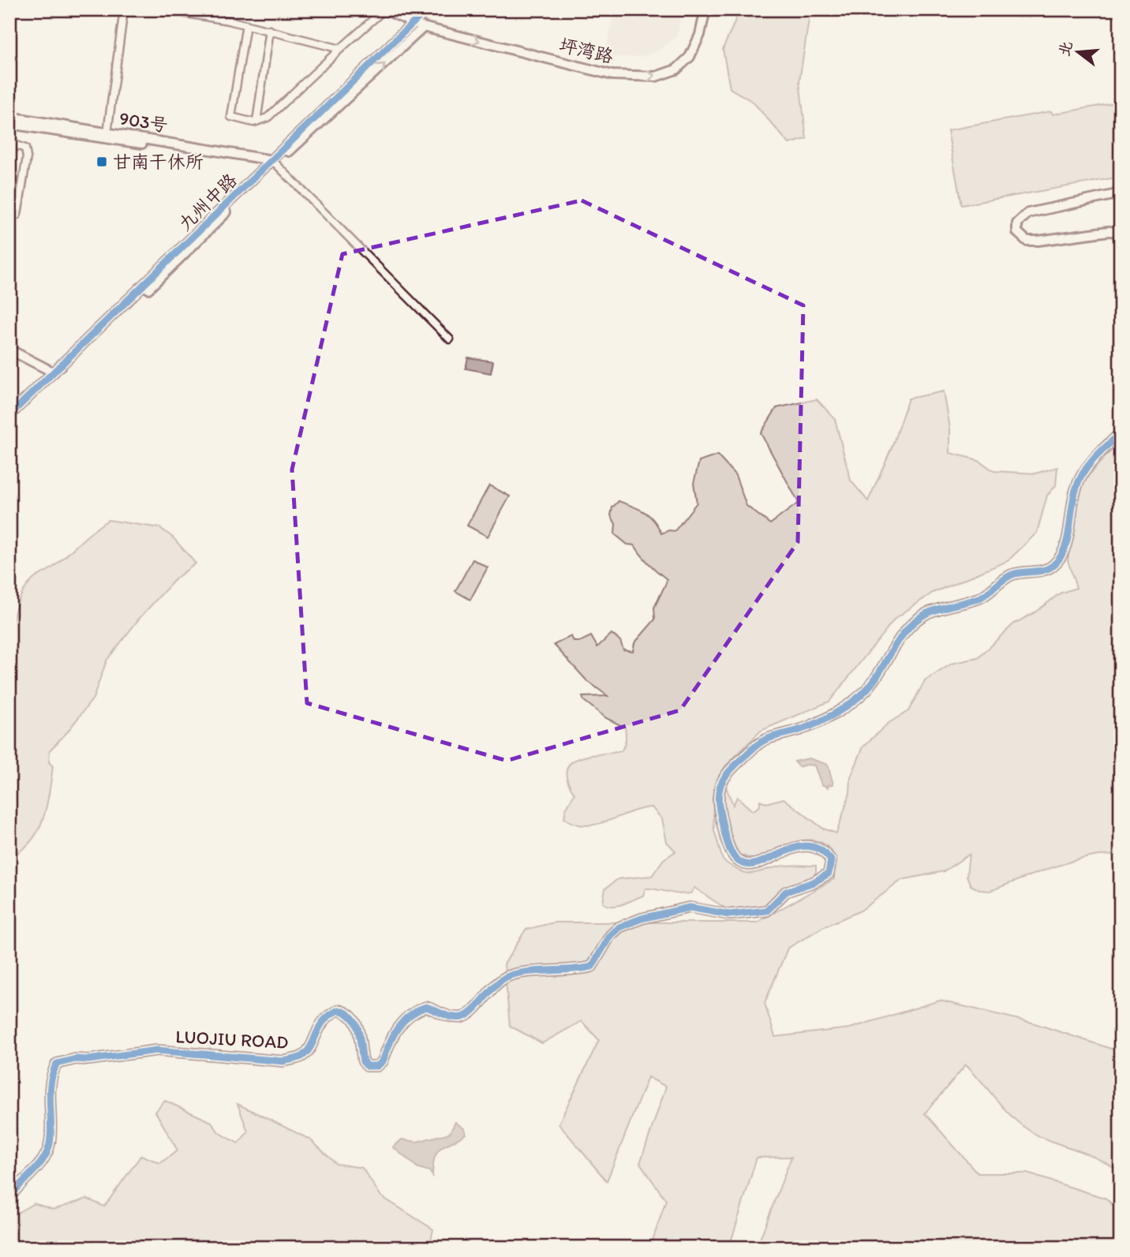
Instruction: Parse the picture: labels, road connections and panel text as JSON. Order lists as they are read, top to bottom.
{
  "streets": {
    "street": [
      "坪湾路",
      "903号",
      "九州中路",
      "LUOJIU ROAD"
    ]
  },
  "crossings": [
    ["坪湾路", "九州中路"],
    ["903号", "九州中路"]
  ],
  "one_way": ["坪湾路"],
  "places": {
    "transit": ["甘南干休所"]
  },
  "north": "left"
}
